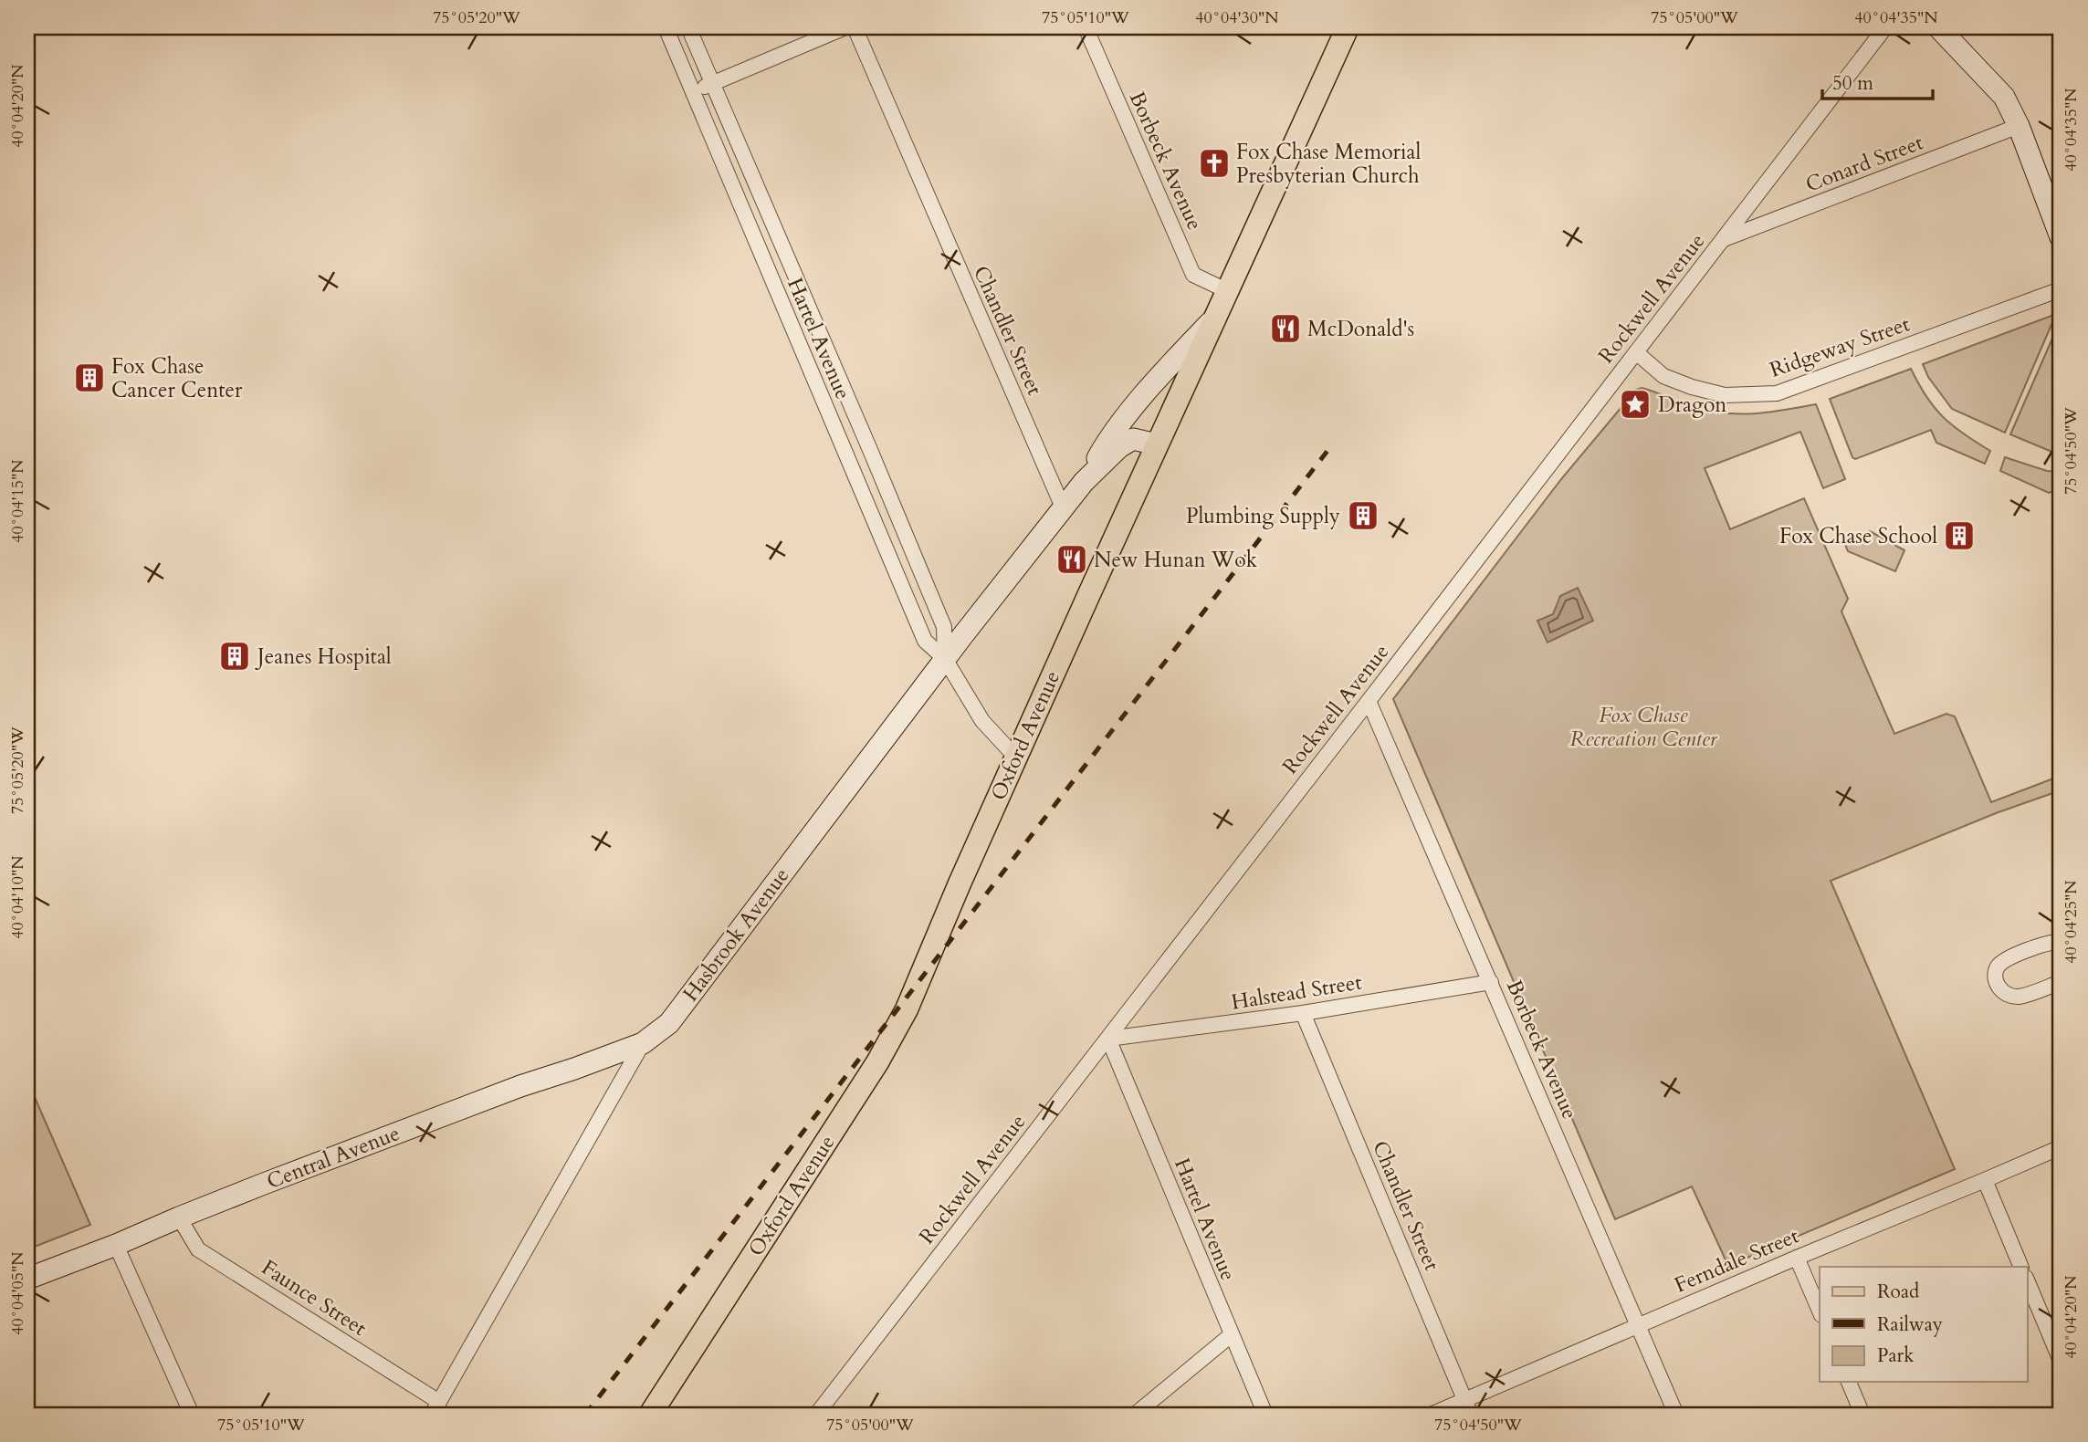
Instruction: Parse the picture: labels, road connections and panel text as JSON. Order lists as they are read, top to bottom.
{
  "streets": {
    "main road": ["Oxford Avenue", "Hasbrook Avenue", "Central Avenue"],
    "street": [
      "Borbeck Avenue",
      "Conard Street",
      "Rockwell Avenue",
      "Chandler Street",
      "Hartel Avenue",
      "Ridgeway Street",
      "Halstead Street",
      "Ferndale Street",
      "Faunce Street"
    ]
  },
  "crossings": [
    ["Borbeck Avenue", "Rockwell Avenue"],
    ["Borbeck Avenue", "Oxford Avenue"],
    ["Borbeck Avenue", "Halstead Street"],
    ["Borbeck Avenue", "Ferndale Street"],
    ["Conard Street", "Rockwell Avenue"],
    ["Rockwell Avenue", "Hartel Avenue"],
    ["Rockwell Avenue", "Ridgeway Street"],
    ["Rockwell Avenue", "Halstead Street"],
    ["Chandler Street", "Hasbrook Avenue"],
    ["Chandler Street", "Halstead Street"],
    ["Chandler Street", "Ferndale Street"],
    ["Hartel Avenue", "Oxford Avenue"],
    ["Hartel Avenue", "Hasbrook Avenue"],
    ["Hartel Avenue", "Halstead Street"],
    ["Oxford Avenue", "Hasbrook Avenue"],
    ["Hasbrook Avenue", "Central Avenue"],
    ["Hasbrook Avenue", "Faunce Street"],
    ["Central Avenue", "Faunce Street"]
  ],
  "parks": ["Fox Chase Recreation Center"],
  "places": {
    "church": ["Fox Chase Memorial Presbyterian Church"],
    "restaurant": ["McDonald's", "New Hunan Wok"],
    "building": [
      "Fox Chase Cancer Center",
      "Plumbing Supply",
      "Fox Chase School",
      "Jeanes Hospital"
    ],
    "place": ["Dragon"]
  },
  "legend": ["Road", "Railway", "Park"],
  "scale_bar": "50 m",
  "coordinates": [
    "75°05'20\"W",
    "75°05'10\"W",
    "40°04'30\"N",
    "75°05'00\"W",
    "40°04'35\"N",
    "40°04'20\"N",
    "75°04'50\"W",
    "40°04'15\"N",
    "40°04'10\"N",
    "40°04'25\"N",
    "40°04'05\"N"
  ]
}
